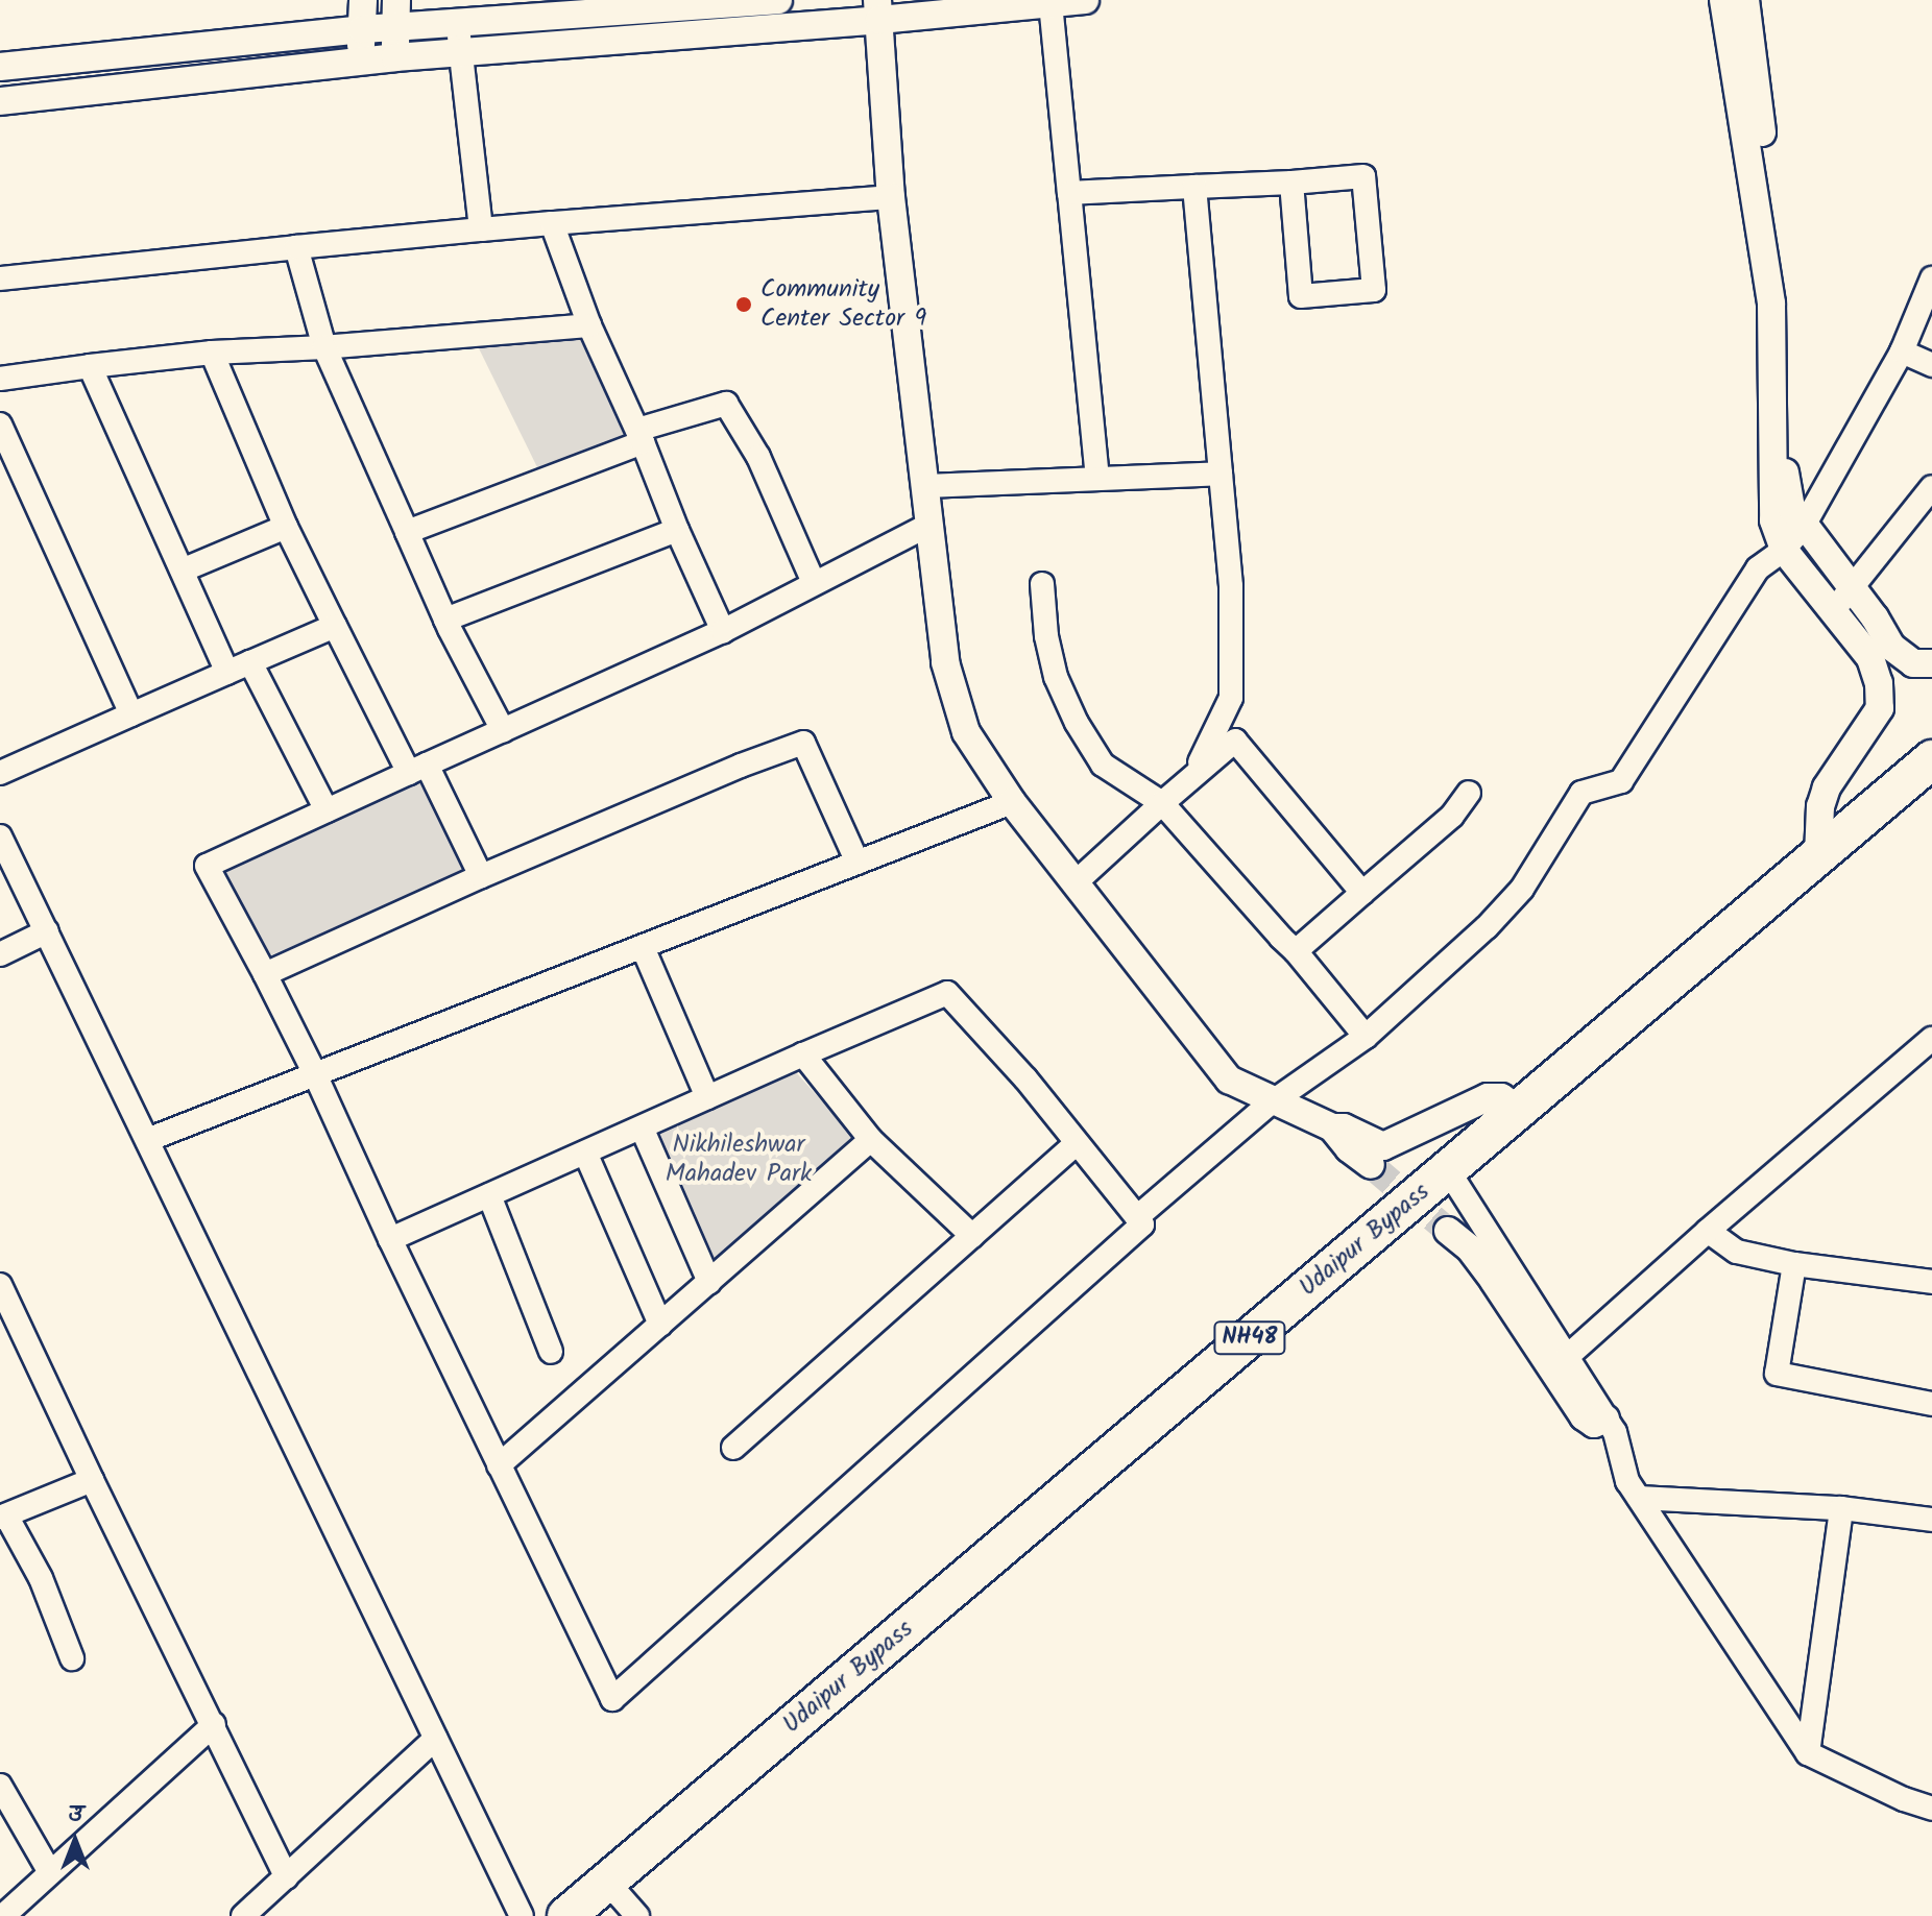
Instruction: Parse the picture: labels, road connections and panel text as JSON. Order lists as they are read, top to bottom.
{
  "streets": {
    "highway": ["Udaipur Bypass", "NH48"]
  },
  "parks": ["Nikhileshwar Mahadev Park"],
  "places": ["Community Center Sector 9"],
  "north": "top"
}
